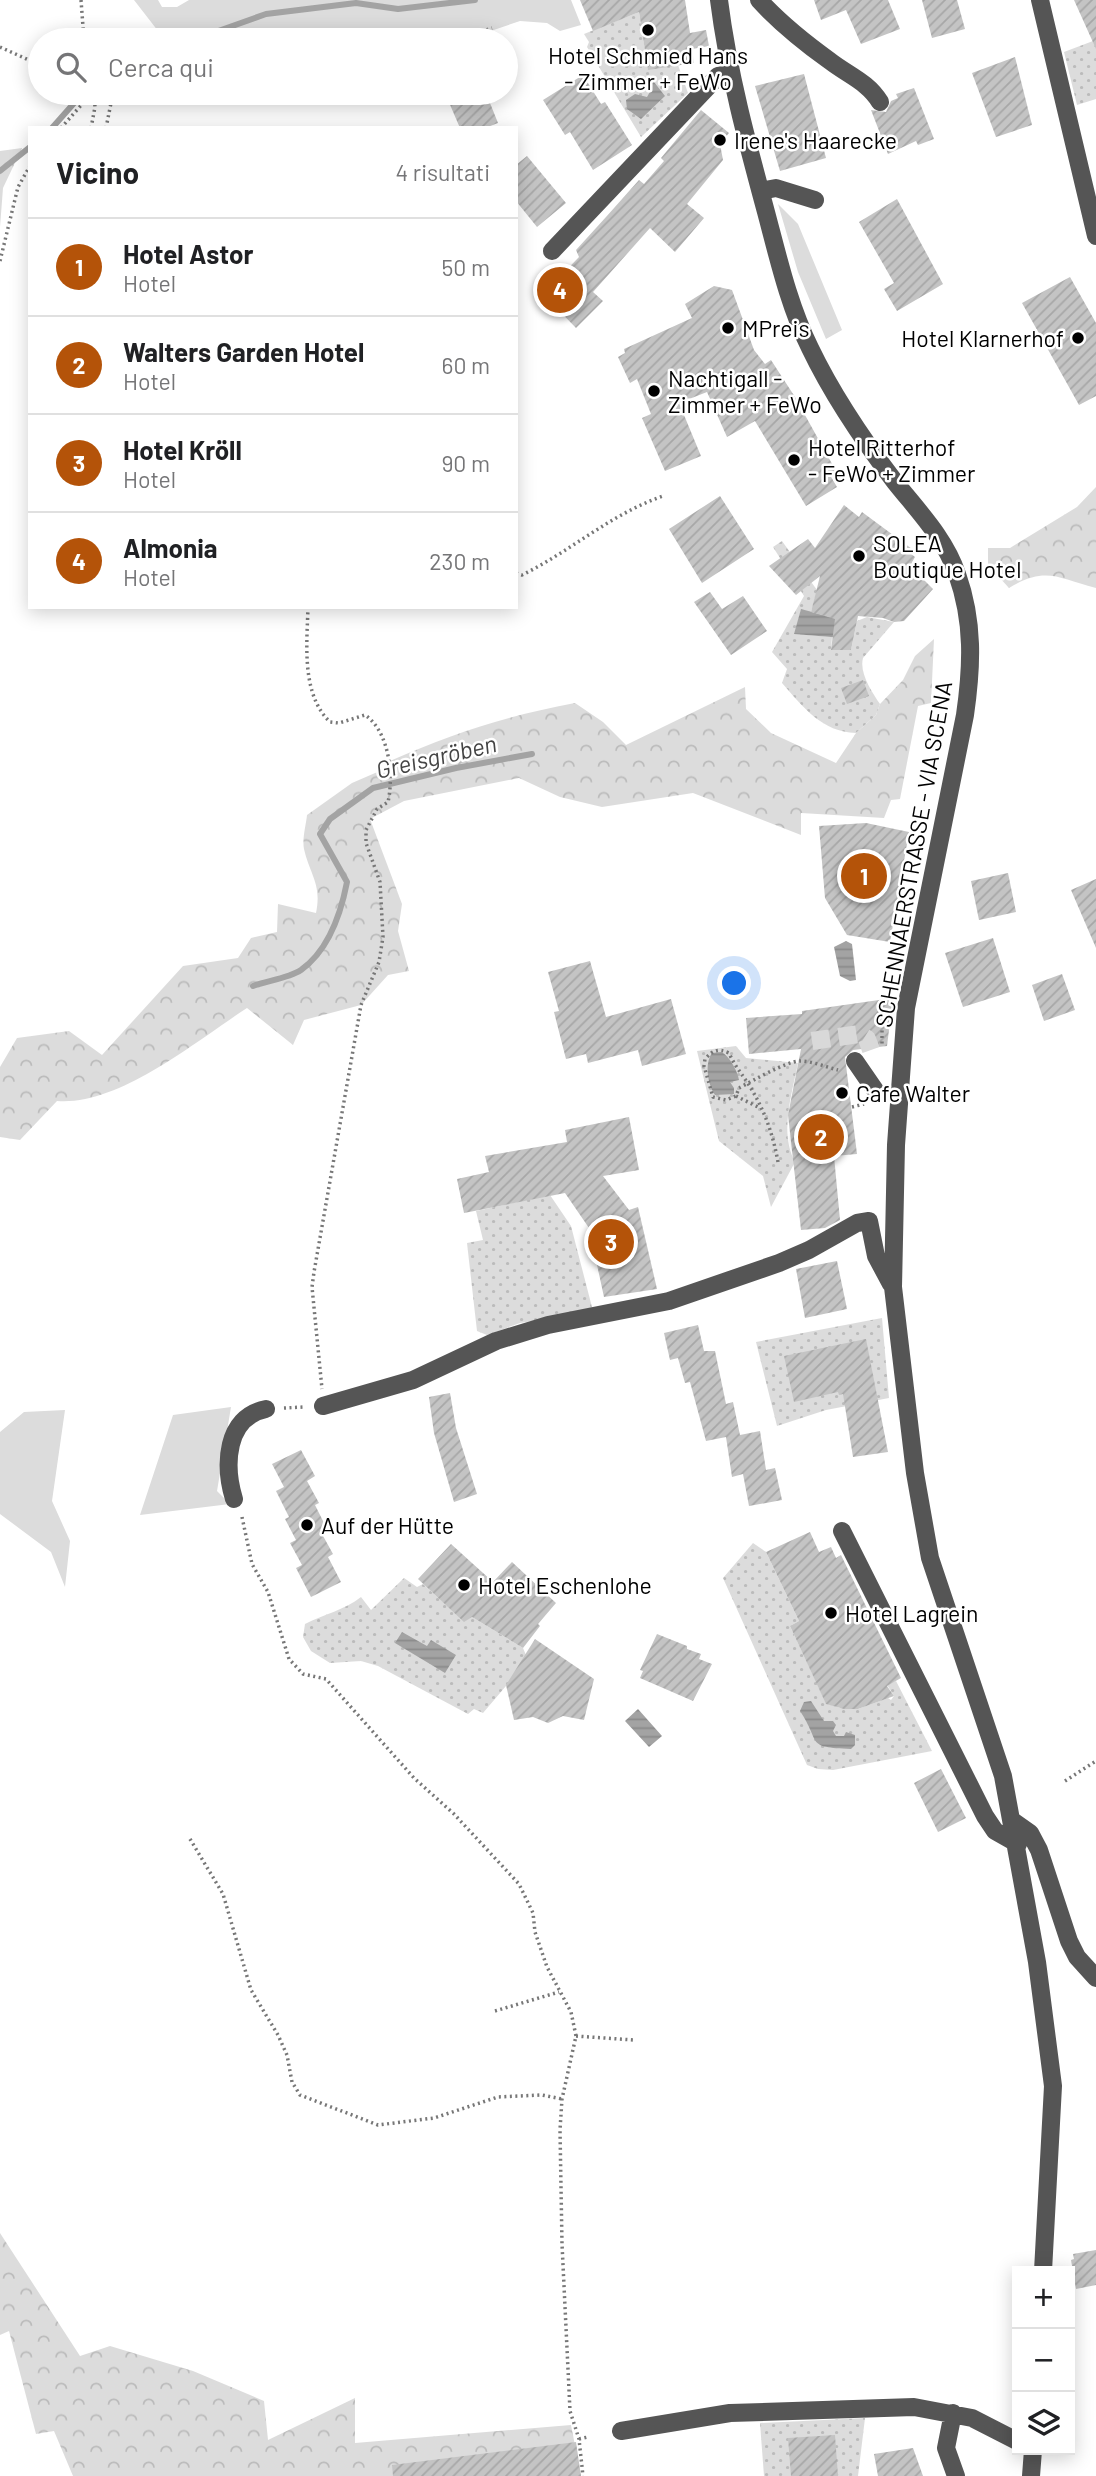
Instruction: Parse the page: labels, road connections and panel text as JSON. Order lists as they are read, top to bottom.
{
  "streets": {
    "street": ["SCHENNAERSTRASSE - VIA SCENA"]
  },
  "water": ["Greisgröben"],
  "places": [
    "Hotel Schmied Hans - Zimmer + FeWo",
    "Irene's Haarecke",
    "MPreis",
    "Hotel Klarnerhof",
    "Nachtigall - Zimmer + FeWo",
    "Hotel Ritterhof - FeWo + Zimmer",
    "SOLEA Boutique Hotel",
    "Cafe Walter",
    "Auf der Hütte",
    "Hotel Eschenlohe",
    "Hotel Lagrein"
  ],
  "page": {
    "search": "Cerca qui",
    "heading": ["Vicino", "4 risultati"],
    "list": [
      {
        "mark": "1",
        "name": "Hotel Astor",
        "note": "Hotel",
        "value": "50 m"
      },
      {
        "mark": "2",
        "name": "Walters Garden Hotel",
        "note": "Hotel",
        "value": "60 m"
      },
      {
        "mark": "3",
        "name": "Hotel Kröll",
        "note": "Hotel",
        "value": "90 m"
      },
      {
        "mark": "4",
        "name": "Almonia",
        "note": "Hotel",
        "value": "230 m"
      }
    ],
    "pins": [
      "4",
      "1",
      "2",
      "3"
    ],
    "map_buttons": ["+", "−"]
  }
}
